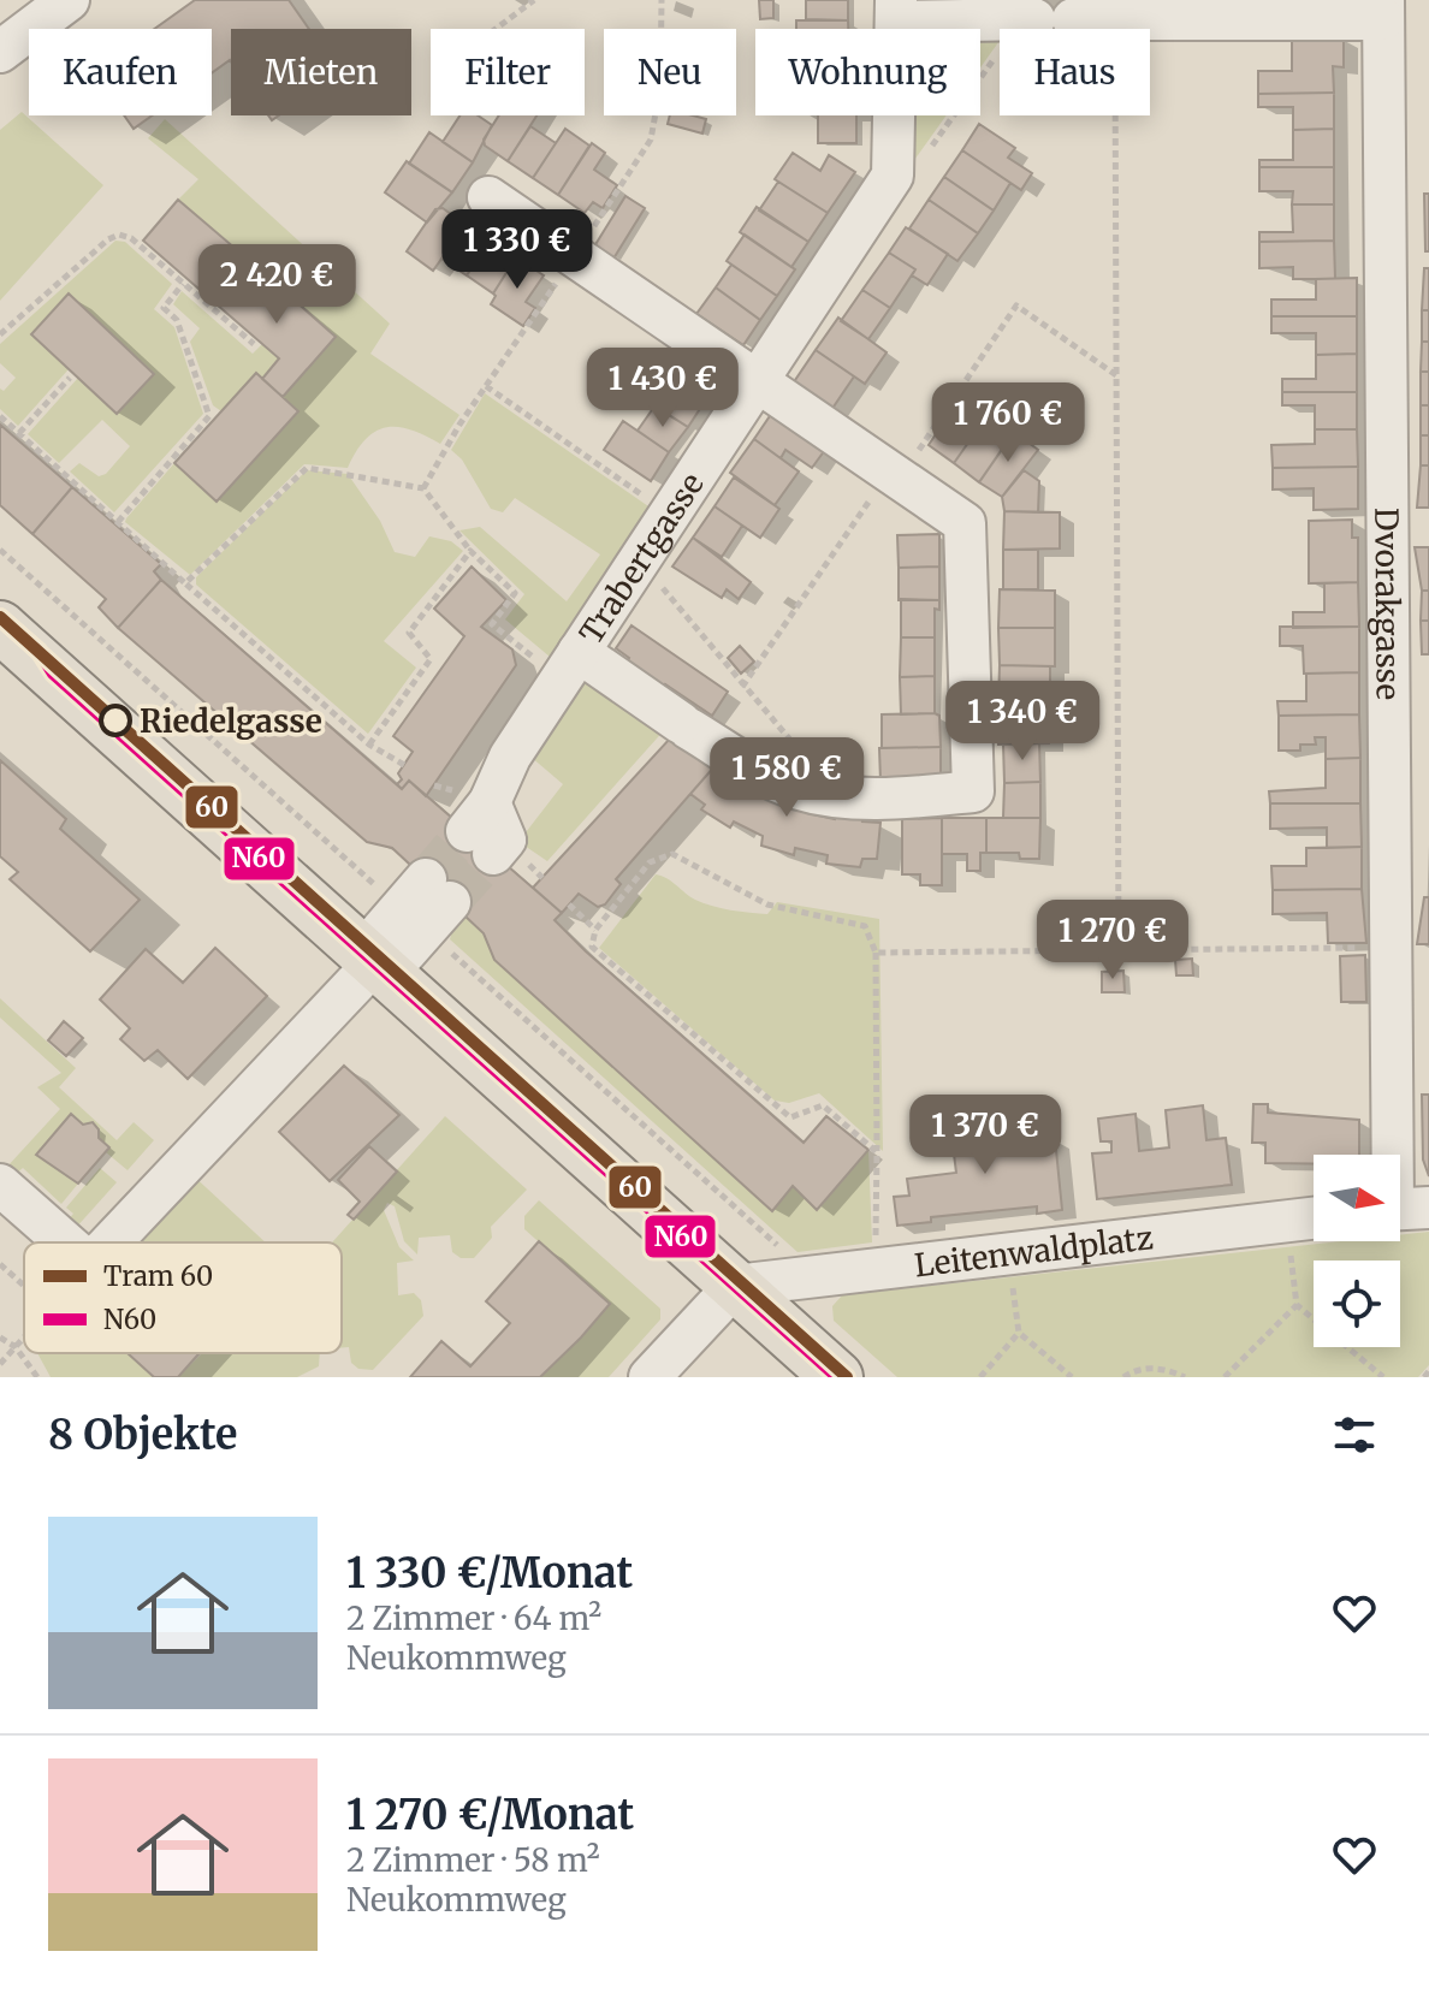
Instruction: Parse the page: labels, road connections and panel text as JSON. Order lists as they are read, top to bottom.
{
  "streets": {
    "street": ["Trabertgasse", "Dvorakgasse", "Leitenwaldplatz"]
  },
  "places": ["Riedelgasse"],
  "lines": ["tram line 60", "transit line N60"],
  "legend": ["Tram 60", "N60"],
  "north": "right",
  "page": {
    "chip": [
      "Kaufen",
      "Mieten",
      "Filter",
      "Neu",
      "Wohnung",
      "Haus"
    ],
    "price": [
      "1 330 €",
      "2 420 €",
      "1 430 €",
      "1 760 €",
      "1 340 €",
      "1 580 €",
      "1 270 €",
      "1 370 €"
    ],
    "heading": "8 Objekte",
    "list": [
      {
        "name": "1 330 €/Monat",
        "note": "2 Zimmer · 64 m² · Neukommweg"
      },
      {
        "name": "1 270 €/Monat",
        "note": "2 Zimmer · 58 m² · Neukommweg"
      }
    ]
  }
}
